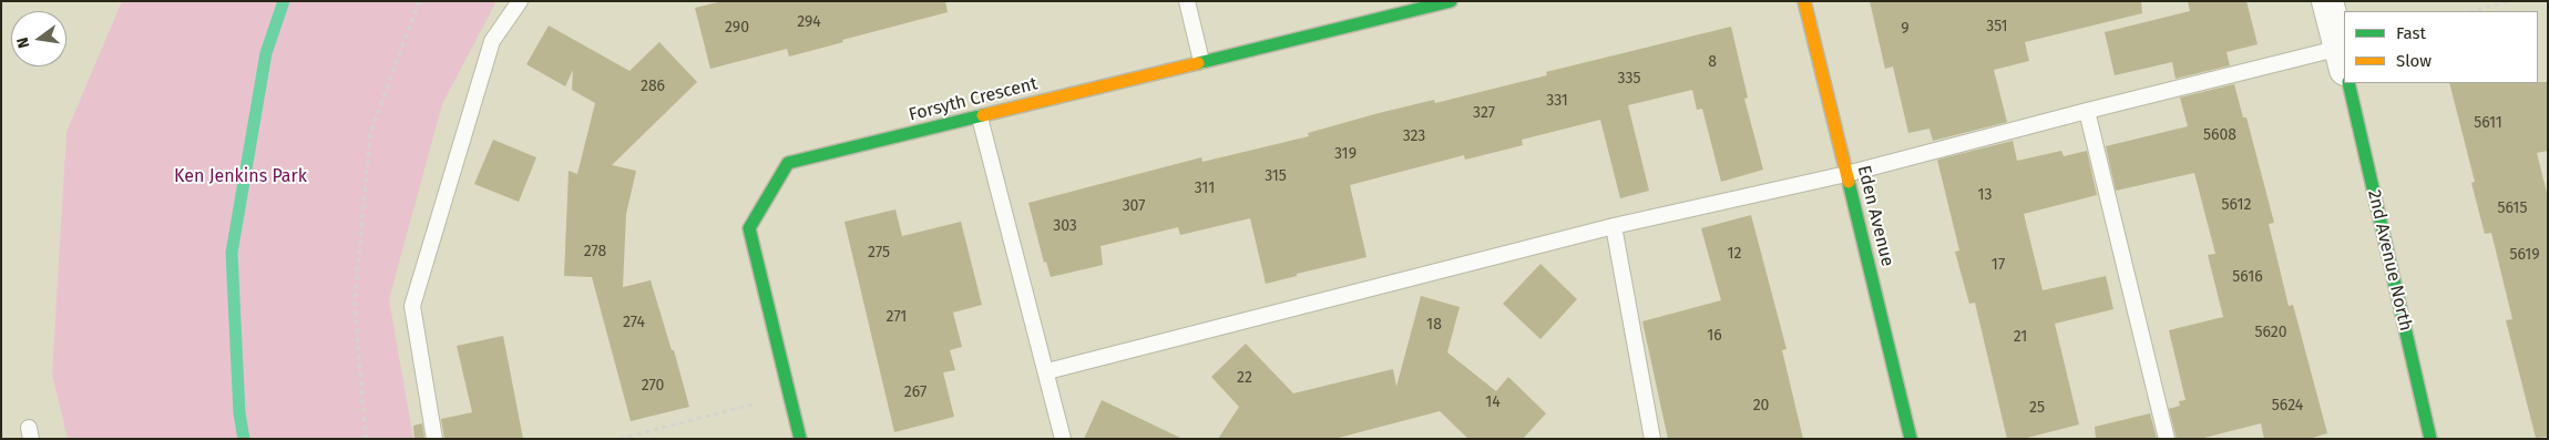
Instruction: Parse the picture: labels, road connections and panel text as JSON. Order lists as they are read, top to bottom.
{
  "streets": {
    "street": ["Forsyth Crescent", "Eden Avenue", "2nd Avenue North"]
  },
  "parks": ["Ken Jenkins Park"],
  "house_numbers": [
    "294",
    "351",
    "290",
    "9",
    "8",
    "335",
    "286",
    "331",
    "327",
    "5611",
    "5608",
    "323",
    "319",
    "315",
    "311",
    "13",
    "5612",
    "307",
    "5615",
    "303",
    "278",
    "275",
    "12",
    "5619",
    "17",
    "5616",
    "271",
    "274",
    "18",
    "5620",
    "16",
    "21",
    "22",
    "270",
    "267",
    "14",
    "20",
    "5624",
    "25"
  ],
  "legend": ["Fast", "Slow"],
  "north": "left"
}
